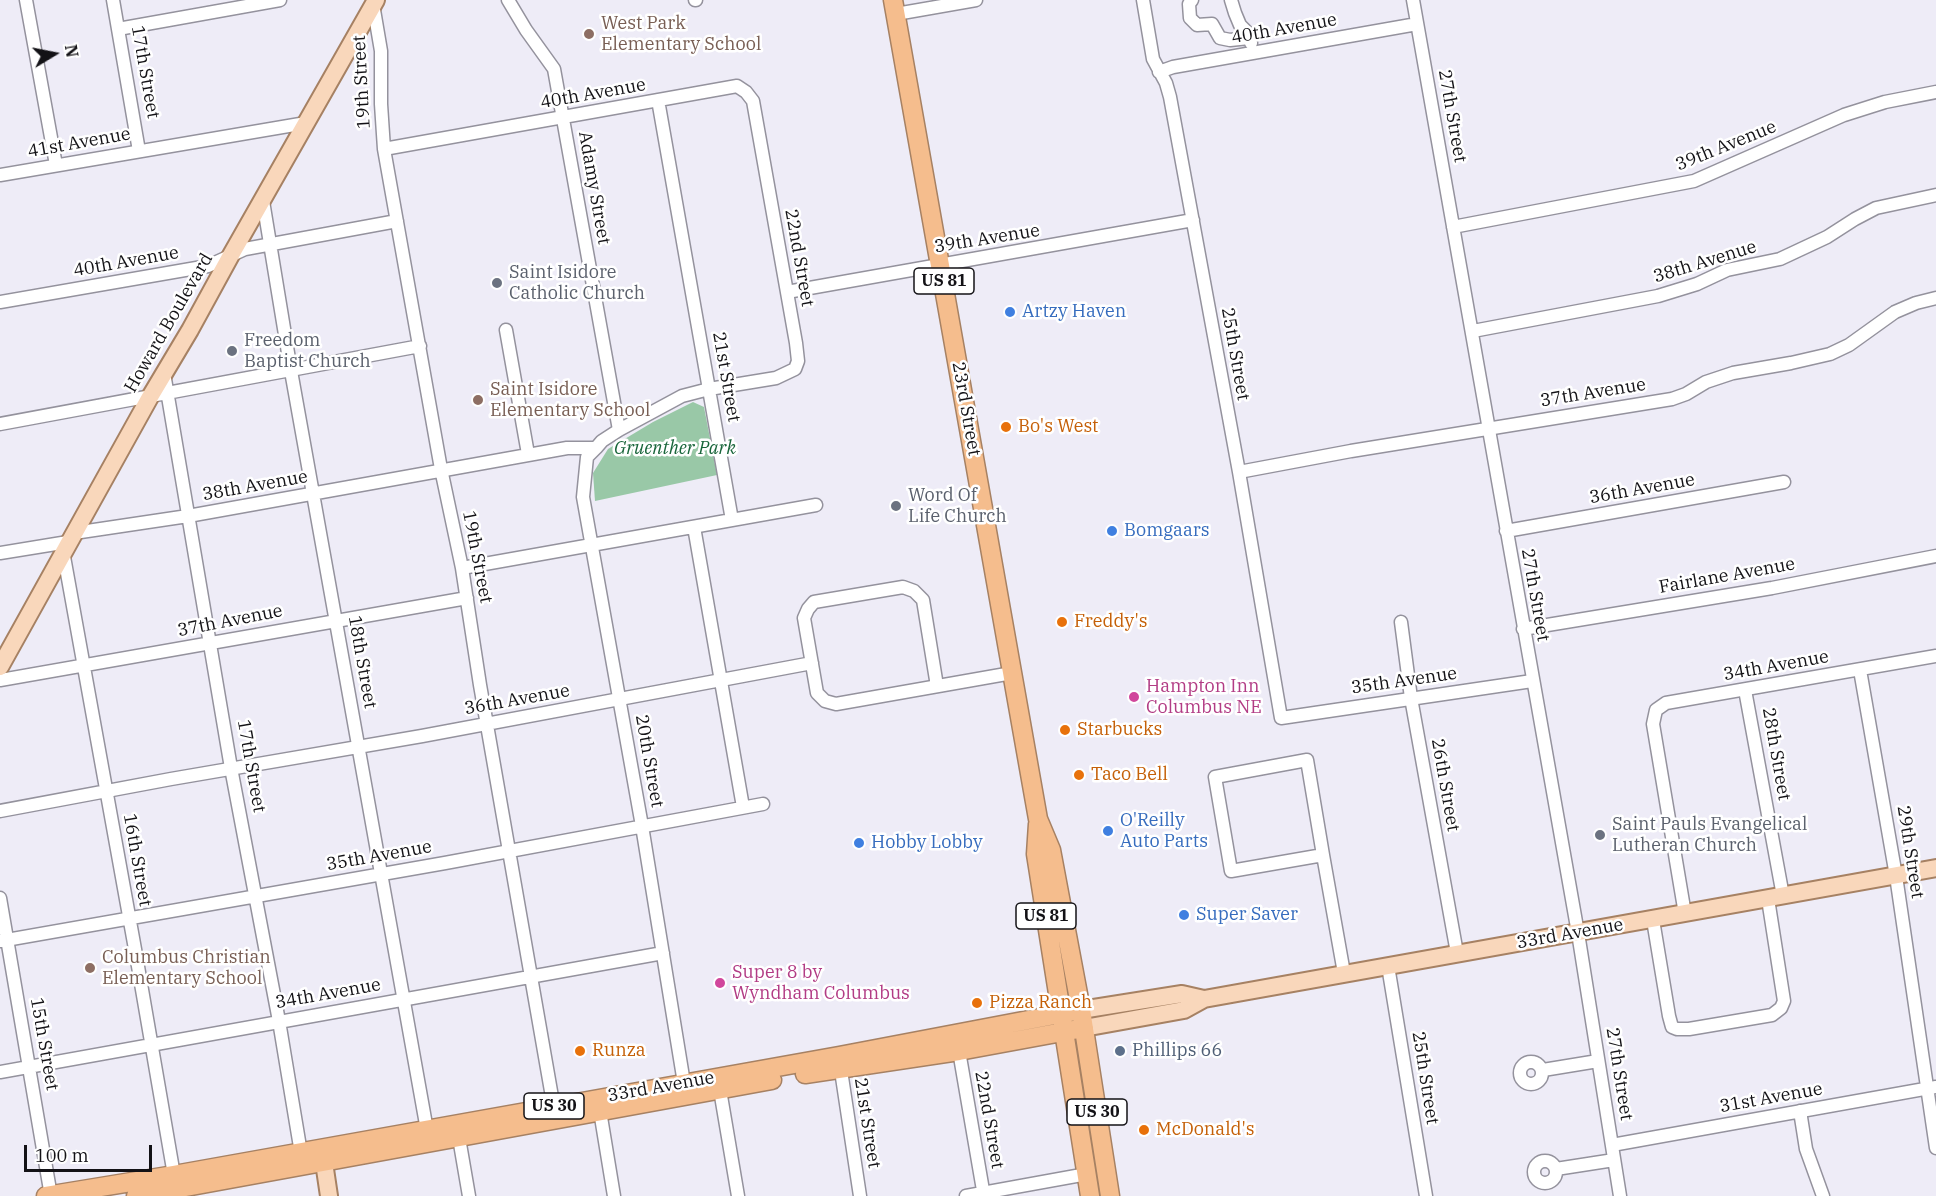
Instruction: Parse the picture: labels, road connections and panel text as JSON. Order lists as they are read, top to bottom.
{
  "streets": {
    "highway": [
      "US 81",
      "23rd Street",
      "33rd Avenue",
      "US 30"
    ],
    "main road": ["Howard Boulevard"],
    "street": [
      "40th Avenue",
      "17th Street",
      "19th Street",
      "27th Street",
      "41st Avenue",
      "39th Avenue",
      "Adamy Street",
      "22nd Street",
      "38th Avenue",
      "25th Street",
      "21st Street",
      "37th Avenue",
      "36th Avenue",
      "Fairlane Avenue",
      "18th Street",
      "34th Avenue",
      "35th Avenue",
      "28th Street",
      "20th Street",
      "26th Street",
      "29th Street",
      "16th Street",
      "15th Street",
      "31st Avenue"
    ]
  },
  "crossings": [
    ["40th Avenue", "19th Street"],
    ["40th Avenue", "27th Street"],
    ["40th Avenue", "Adamy Street"],
    ["40th Avenue", "22nd Street"],
    ["40th Avenue", "Howard Boulevard"],
    ["40th Avenue", "25th Street"],
    ["40th Avenue", "21st Street"],
    ["40th Avenue", "18th Street"],
    ["17th Street", "41st Avenue"],
    ["17th Street", "38th Avenue"],
    ["17th Street", "Howard Boulevard"],
    ["17th Street", "37th Avenue"],
    ["17th Street", "36th Avenue"],
    ["17th Street", "34th Avenue"],
    ["17th Street", "35th Avenue"],
    ["17th Street", "33rd Avenue"],
    ["19th Street", "38th Avenue"],
    ["19th Street", "Howard Boulevard"],
    ["19th Street", "37th Avenue"],
    ["19th Street", "36th Avenue"],
    ["19th Street", "34th Avenue"],
    ["19th Street", "35th Avenue"],
    ["19th Street", "33rd Avenue"],
    ["27th Street", "39th Avenue"],
    ["27th Street", "38th Avenue"],
    ["27th Street", "37th Avenue"],
    ["27th Street", "36th Avenue"],
    ["27th Street", "Fairlane Avenue"],
    ["27th Street", "35th Avenue"],
    ["27th Street", "33rd Avenue"],
    ["27th Street", "31st Avenue"],
    ["41st Avenue", "Howard Boulevard"],
    ["39th Avenue", "22nd Street"],
    ["39th Avenue", "25th Street"],
    ["39th Avenue", "23rd Street"],
    ["Adamy Street", "22nd Street"],
    ["22nd Street", "38th Avenue"],
    ["22nd Street", "21st Street"],
    ["22nd Street", "20th Street"],
    ["22nd Street", "33rd Avenue"],
    ["38th Avenue", "Howard Boulevard"],
    ["38th Avenue", "18th Street"],
    ["38th Avenue", "20th Street"],
    ["38th Avenue", "16th Street"],
    ["Howard Boulevard", "18th Street"],
    ["Howard Boulevard", "16th Street"],
    ["25th Street", "37th Avenue"],
    ["25th Street", "35th Avenue"],
    ["25th Street", "33rd Avenue"],
    ["21st Street", "33rd Avenue"],
    ["37th Avenue", "18th Street"],
    ["37th Avenue", "16th Street"],
    ["23rd Street", "33rd Avenue"],
    ["36th Avenue", "18th Street"],
    ["36th Avenue", "20th Street"],
    ["36th Avenue", "16th Street"],
    ["18th Street", "34th Avenue"],
    ["18th Street", "35th Avenue"],
    ["18th Street", "33rd Avenue"],
    ["34th Avenue", "28th Street"],
    ["34th Avenue", "20th Street"],
    ["34th Avenue", "29th Street"],
    ["34th Avenue", "16th Street"],
    ["34th Avenue", "33rd Avenue"],
    ["34th Avenue", "15th Street"],
    ["35th Avenue", "20th Street"],
    ["35th Avenue", "26th Street"],
    ["35th Avenue", "16th Street"],
    ["35th Avenue", "15th Street"],
    ["28th Street", "33rd Avenue"],
    ["20th Street", "33rd Avenue"],
    ["26th Street", "33rd Avenue"],
    ["29th Street", "33rd Avenue"],
    ["29th Street", "31st Avenue"],
    ["16th Street", "33rd Avenue"],
    ["33rd Avenue", "15th Street"]
  ],
  "parks": ["Gruenther Park"],
  "places": [
    "West Park Elementary School",
    "Saint Isidore Catholic Church",
    "Artzy Haven",
    "Freedom Baptist Church",
    "Saint Isidore Elementary School",
    "Bo's West",
    "Word Of Life Church",
    "Bomgaars",
    "Freddy's",
    "Hampton Inn Columbus NE",
    "Starbucks",
    "Taco Bell",
    "O'Reilly Auto Parts",
    "Saint Pauls Evangelical Lutheran Church",
    "Hobby Lobby",
    "Super Saver",
    "Columbus Christian Elementary School",
    "Super 8 by Wyndham Columbus",
    "Pizza Ranch",
    "Runza",
    "Phillips 66",
    "McDonald's"
  ],
  "scale_bar": "100 m",
  "north": "right"
}
